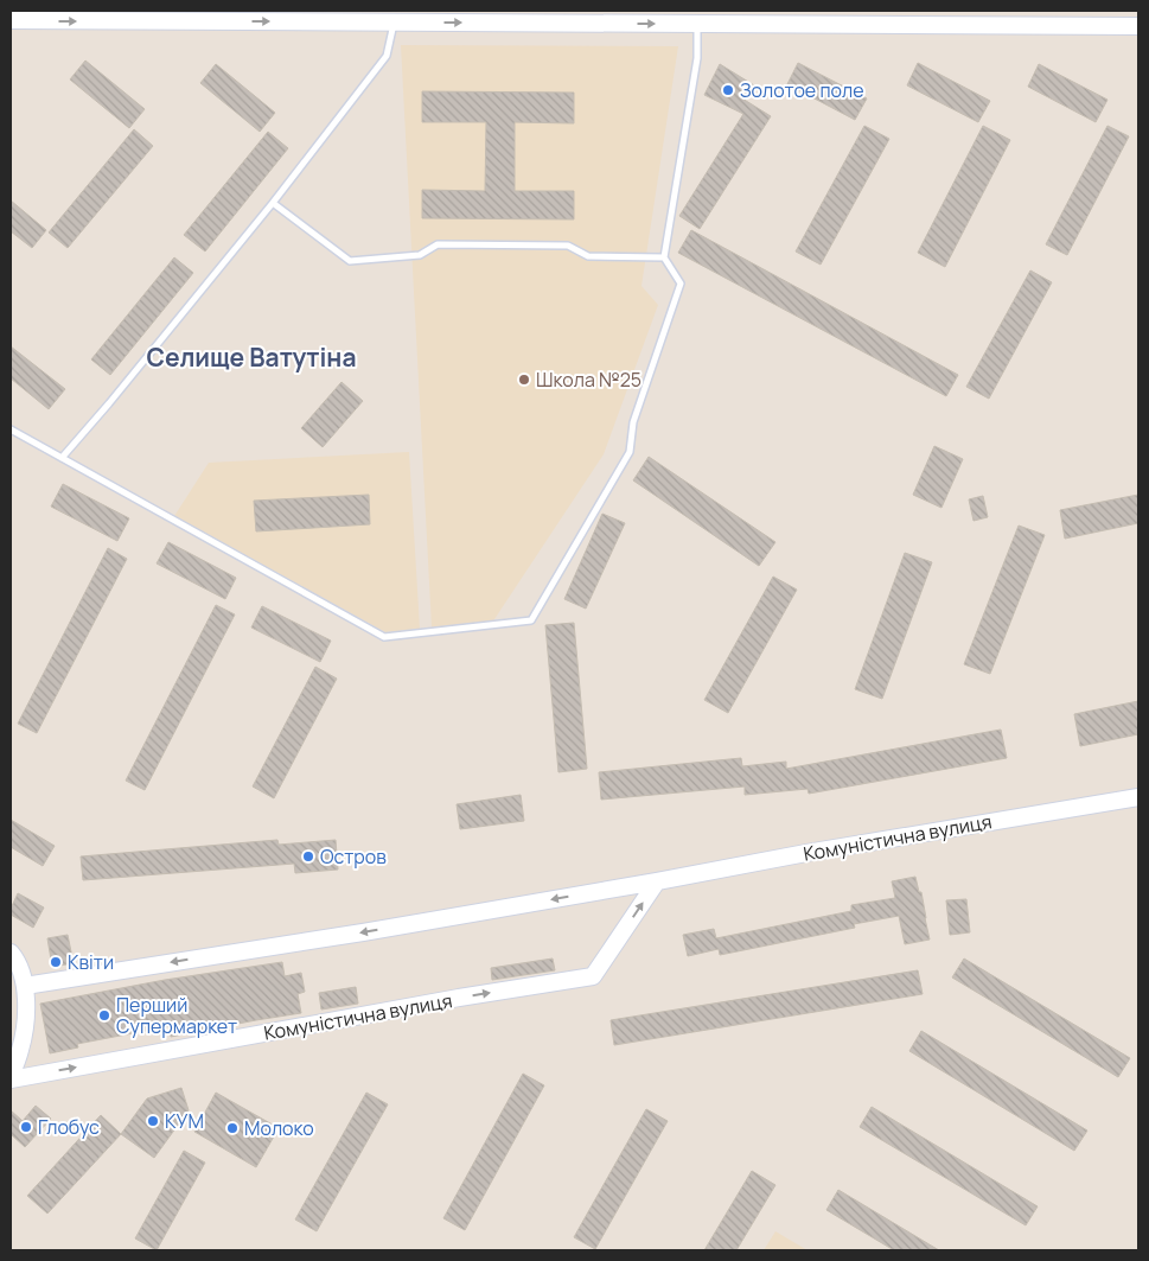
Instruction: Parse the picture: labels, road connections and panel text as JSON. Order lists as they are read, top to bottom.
{
  "streets": {
    "street": ["Комуністична вулиця"]
  },
  "districts": ["Селище Ватутіна"],
  "places": [
    "Золотое поле",
    "Школа №25",
    "Остров",
    "Квіти",
    "Перший Супермаркет",
    "КУМ",
    "Глобус",
    "Молоко"
  ]
}
